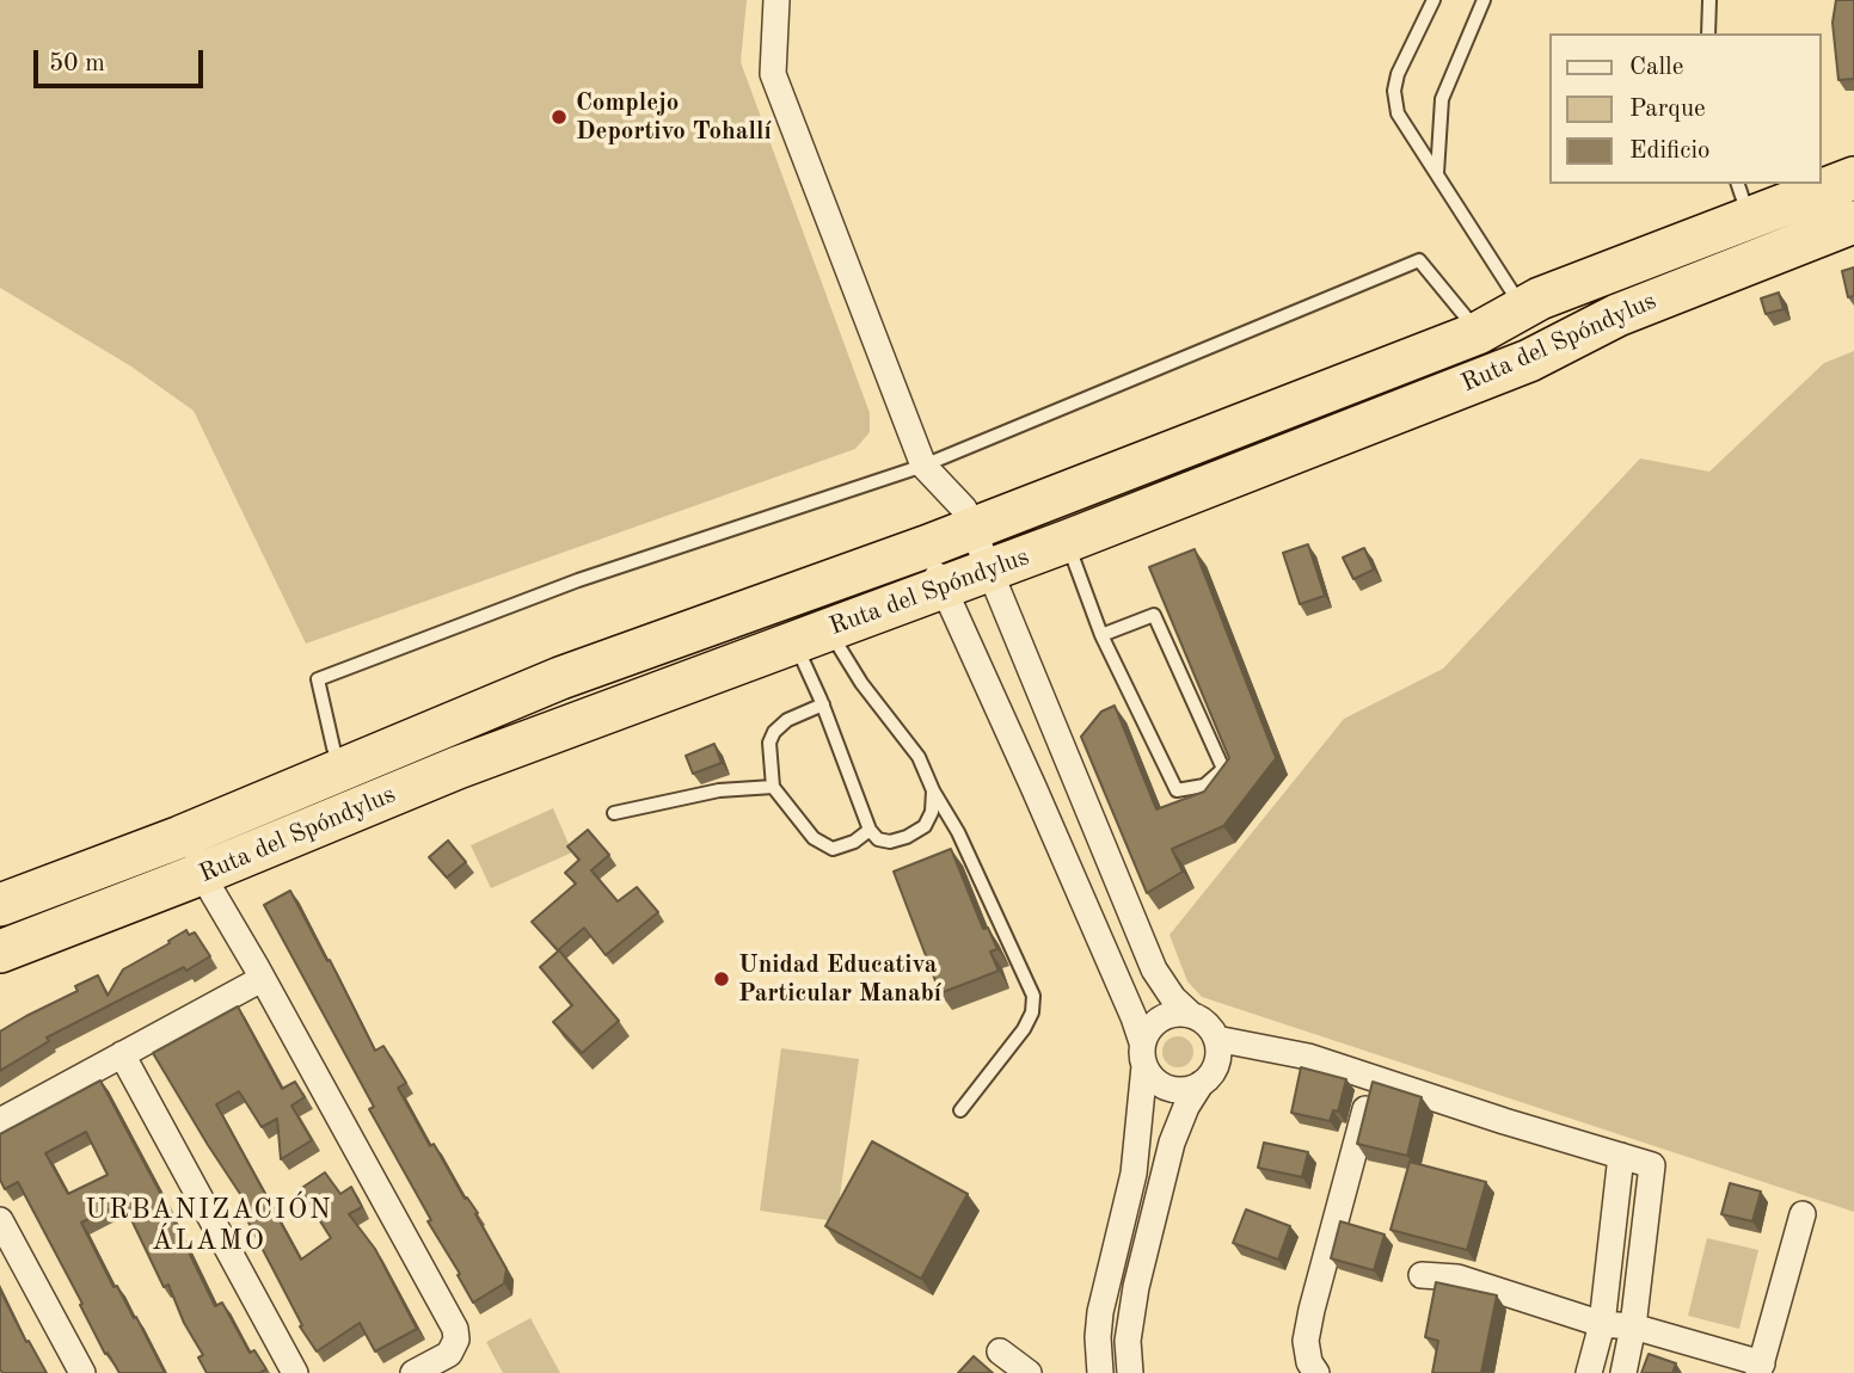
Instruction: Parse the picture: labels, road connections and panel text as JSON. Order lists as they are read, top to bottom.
{
  "streets": {
    "highway": ["Ruta del Spóndylus"]
  },
  "districts": ["URBANIZACIÓN ÁLAMO"],
  "places": ["Complejo Deportivo Tohallí", "Unidad Educativa Particular Manabí"],
  "legend": ["Calle", "Parque", "Edificio"],
  "scale_bar": "50 m"
}
